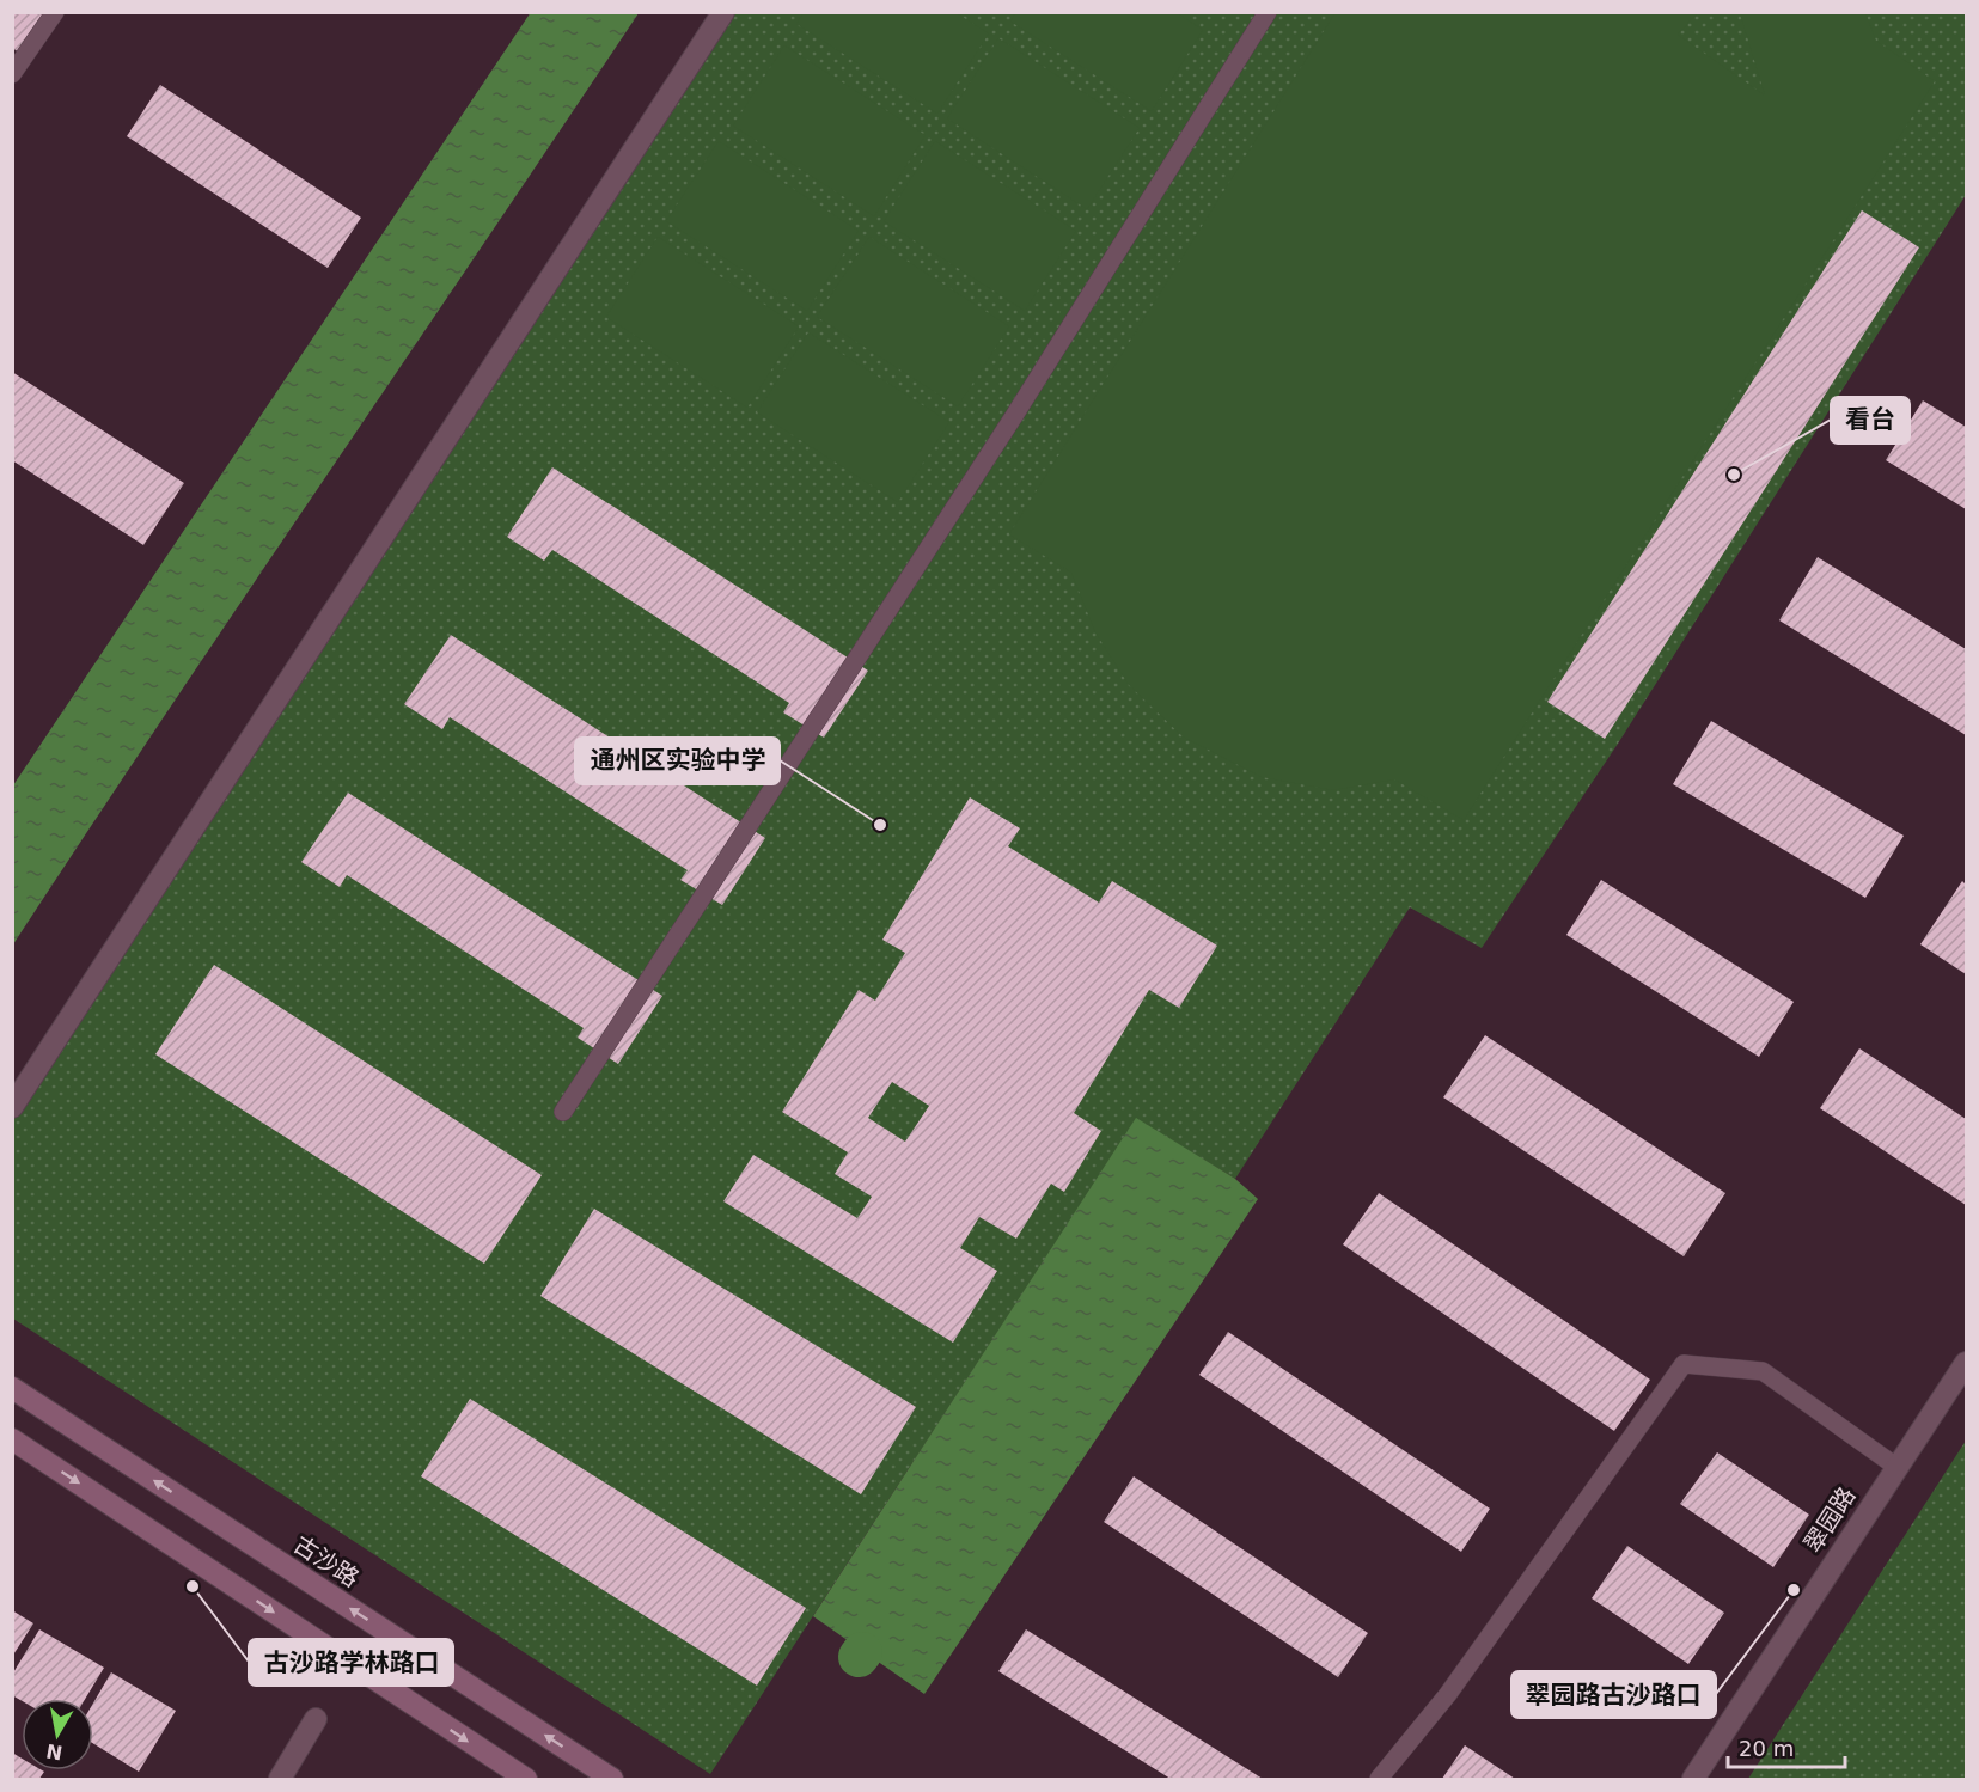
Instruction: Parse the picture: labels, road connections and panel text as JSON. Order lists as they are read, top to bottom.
{
  "streets": {
    "main road": ["古沙路"],
    "street": ["翠园路"]
  },
  "places": [
    "看台",
    "通州区实验中学",
    "古沙路学林路口",
    "翠园路古沙路口"
  ],
  "scale_bar": "20 m",
  "north": "bottom"
}
